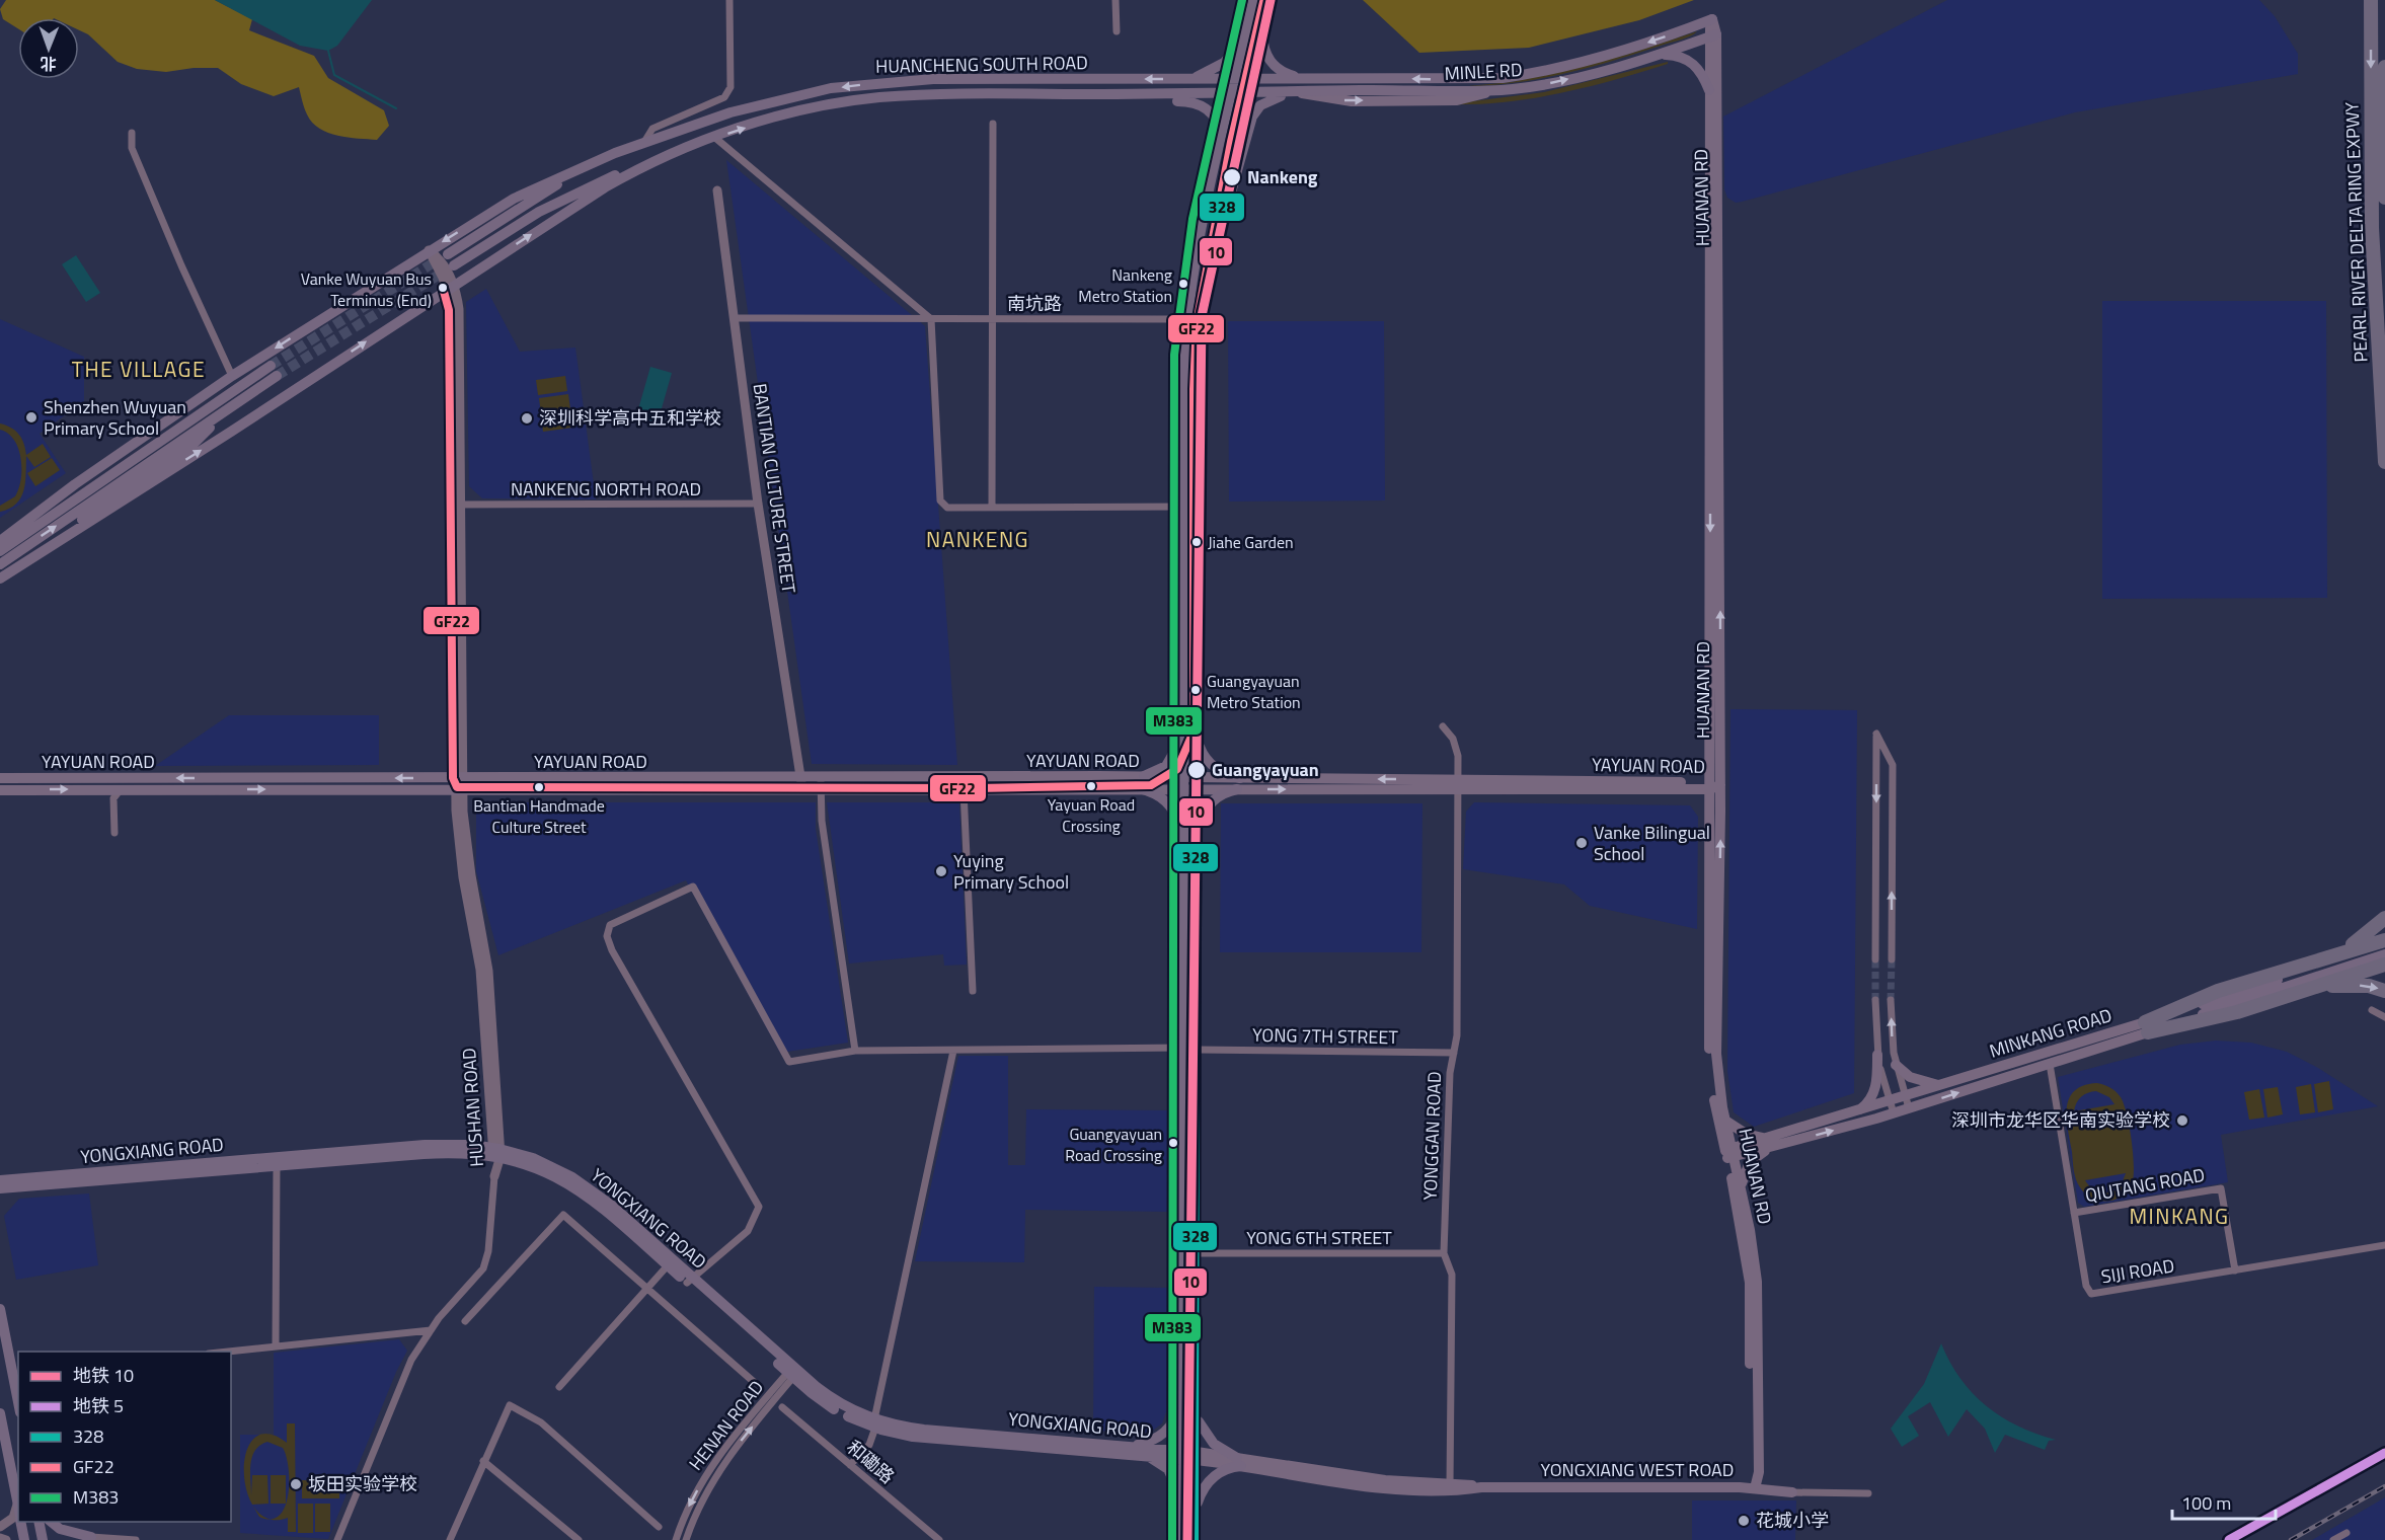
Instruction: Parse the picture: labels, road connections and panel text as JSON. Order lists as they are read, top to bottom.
{
  "streets": {
    "highway": ["PEARL RIVER DELTA RING EXPWY"],
    "main road": [
      "HUANCHENG SOUTH ROAD",
      "MINLE RD",
      "HUANAN RD",
      "YAYUAN ROAD",
      "MINKANG ROAD",
      "YONGXIANG ROAD",
      "YONGXIANG WEST ROAD"
    ],
    "street": [
      "南坑路",
      "BANTIAN CULTURE STREET",
      "NANKENG NORTH ROAD",
      "YONG 7TH STREET",
      "HUSHAN ROAD",
      "YONGGAN ROAD",
      "QIUTANG ROAD",
      "YONG 6TH STREET",
      "SIJI ROAD",
      "HENAN ROAD",
      "和磡路"
    ]
  },
  "crossings": [
    ["HUANCHENG SOUTH ROAD", "MINLE RD"],
    ["HUANCHENG SOUTH ROAD", "HUSHAN ROAD"],
    ["MINLE RD", "HUANAN RD"],
    ["HUANAN RD", "YAYUAN ROAD"],
    ["HUANAN RD", "MINKANG ROAD"],
    ["HUANAN RD", "YONGXIANG WEST ROAD"],
    ["南坑路", "BANTIAN CULTURE STREET"],
    ["BANTIAN CULTURE STREET", "NANKENG NORTH ROAD"],
    ["BANTIAN CULTURE STREET", "YAYUAN ROAD"],
    ["NANKENG NORTH ROAD", "HUSHAN ROAD"],
    ["YAYUAN ROAD", "HUSHAN ROAD"],
    ["YAYUAN ROAD", "YONGGAN ROAD"],
    ["MINKANG ROAD", "SIJI ROAD"],
    ["YONG 7TH STREET", "YONGGAN ROAD"],
    ["HUSHAN ROAD", "YONGXIANG ROAD"],
    ["YONGGAN ROAD", "YONG 6TH STREET"],
    ["YONGGAN ROAD", "YONGXIANG WEST ROAD"],
    ["YONGXIANG ROAD", "HENAN ROAD"],
    ["YONGXIANG ROAD", "YONGXIANG WEST ROAD"],
    ["QIUTANG ROAD", "SIJI ROAD"]
  ],
  "one_way": ["PEARL RIVER DELTA RING EXPWY"],
  "districts": ["THE VILLAGE", "NANKENG", "MINKANG"],
  "places": [
    "Nankeng",
    "Nankeng Metro Station",
    "Vanke Wuyuan Bus Terminus (End)",
    "Shenzhen Wuyuan Primary School",
    "深圳科学高中五和学校",
    "Jiahe Garden",
    "Guangyayuan Metro Station",
    "Guangyayuan",
    "Yayuan Road Crossing",
    "Bantian Handmade Culture Street",
    "Vanke Bilingual School",
    "Yuying Primary School",
    "深圳市龙华区华南实验学校",
    "Guangyayuan Road Crossing",
    "坂田实验学校",
    "花城小学"
  ],
  "lines": [
    "metro line 10",
    "transit line 328",
    "transit line M383",
    "transit line GF22",
    "metro line 5"
  ],
  "legend": [
    "地铁 10",
    "地铁 5",
    "328",
    "GF22",
    "M383"
  ],
  "scale_bar": "100 m",
  "north": "bottom"
}
